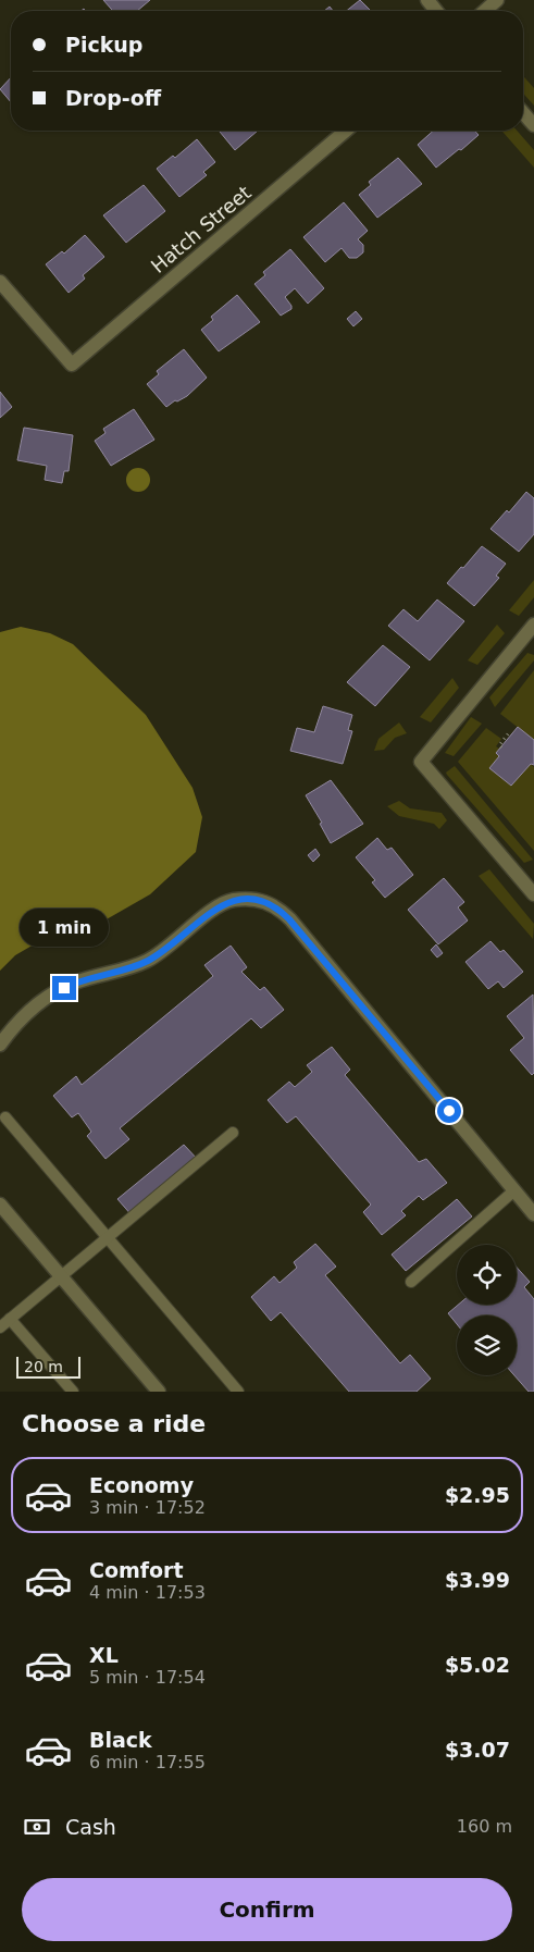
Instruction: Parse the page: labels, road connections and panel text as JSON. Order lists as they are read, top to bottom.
{
  "streets": {
    "street": ["Hatch Street"]
  },
  "scale_bar": "20 m",
  "page": {
    "banner": ["Pickup", "Drop-off"],
    "bubble": "1 min",
    "scale": "20 m",
    "heading": "Choose a ride",
    "list": [
      {
        "name": "Economy",
        "note": "3 min · 17:52",
        "value": "$2.95"
      },
      {
        "name": "Comfort",
        "note": "4 min · 17:53",
        "value": "$3.99"
      },
      {
        "name": "XL",
        "note": "5 min · 17:54",
        "value": "$5.02"
      },
      {
        "name": "Black",
        "note": "6 min · 17:55",
        "value": "$3.07"
      }
    ],
    "pay": ["Cash", "160 m"],
    "buttons": "Confirm"
  }
}
